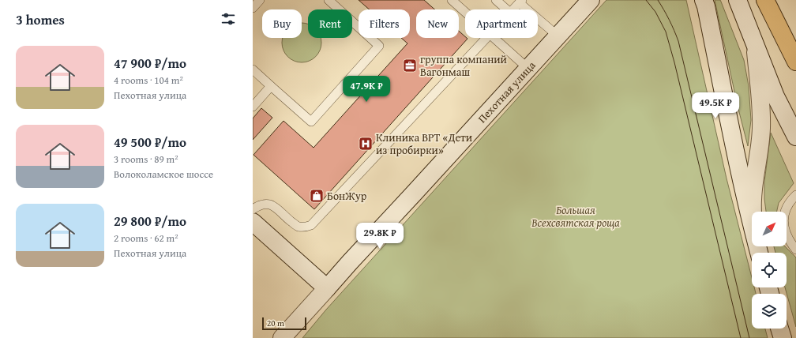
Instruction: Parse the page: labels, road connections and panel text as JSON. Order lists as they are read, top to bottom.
{
  "streets": {
    "main road": ["Пехотная улица"]
  },
  "parks": ["Большая Всехсвятская роща"],
  "places": {
    "office": ["группа компаний Вагонмаш"],
    "hospital": ["Клиника ВРТ «Дети из пробирки»"],
    "shop": ["БонЖур"]
  },
  "scale_bar": "20 m",
  "north": "top right",
  "page": {
    "heading": "3 homes",
    "chip": [
      "Buy",
      "Rent",
      "Filters",
      "New",
      "Apartment"
    ],
    "list": [
      {
        "name": "47 900 ₽/mo",
        "note": "4 rooms · 104 m² · Пехотная улица"
      },
      {
        "name": "49 500 ₽/mo",
        "note": "3 rooms · 89 m² · Волоколамское шоссе"
      },
      {
        "name": "29 800 ₽/mo",
        "note": "2 rooms · 62 m² · Пехотная улица"
      }
    ],
    "price": ["47.9K ₽", "49.5K ₽", "29.8K ₽"],
    "scale": "20 m"
  }
}
